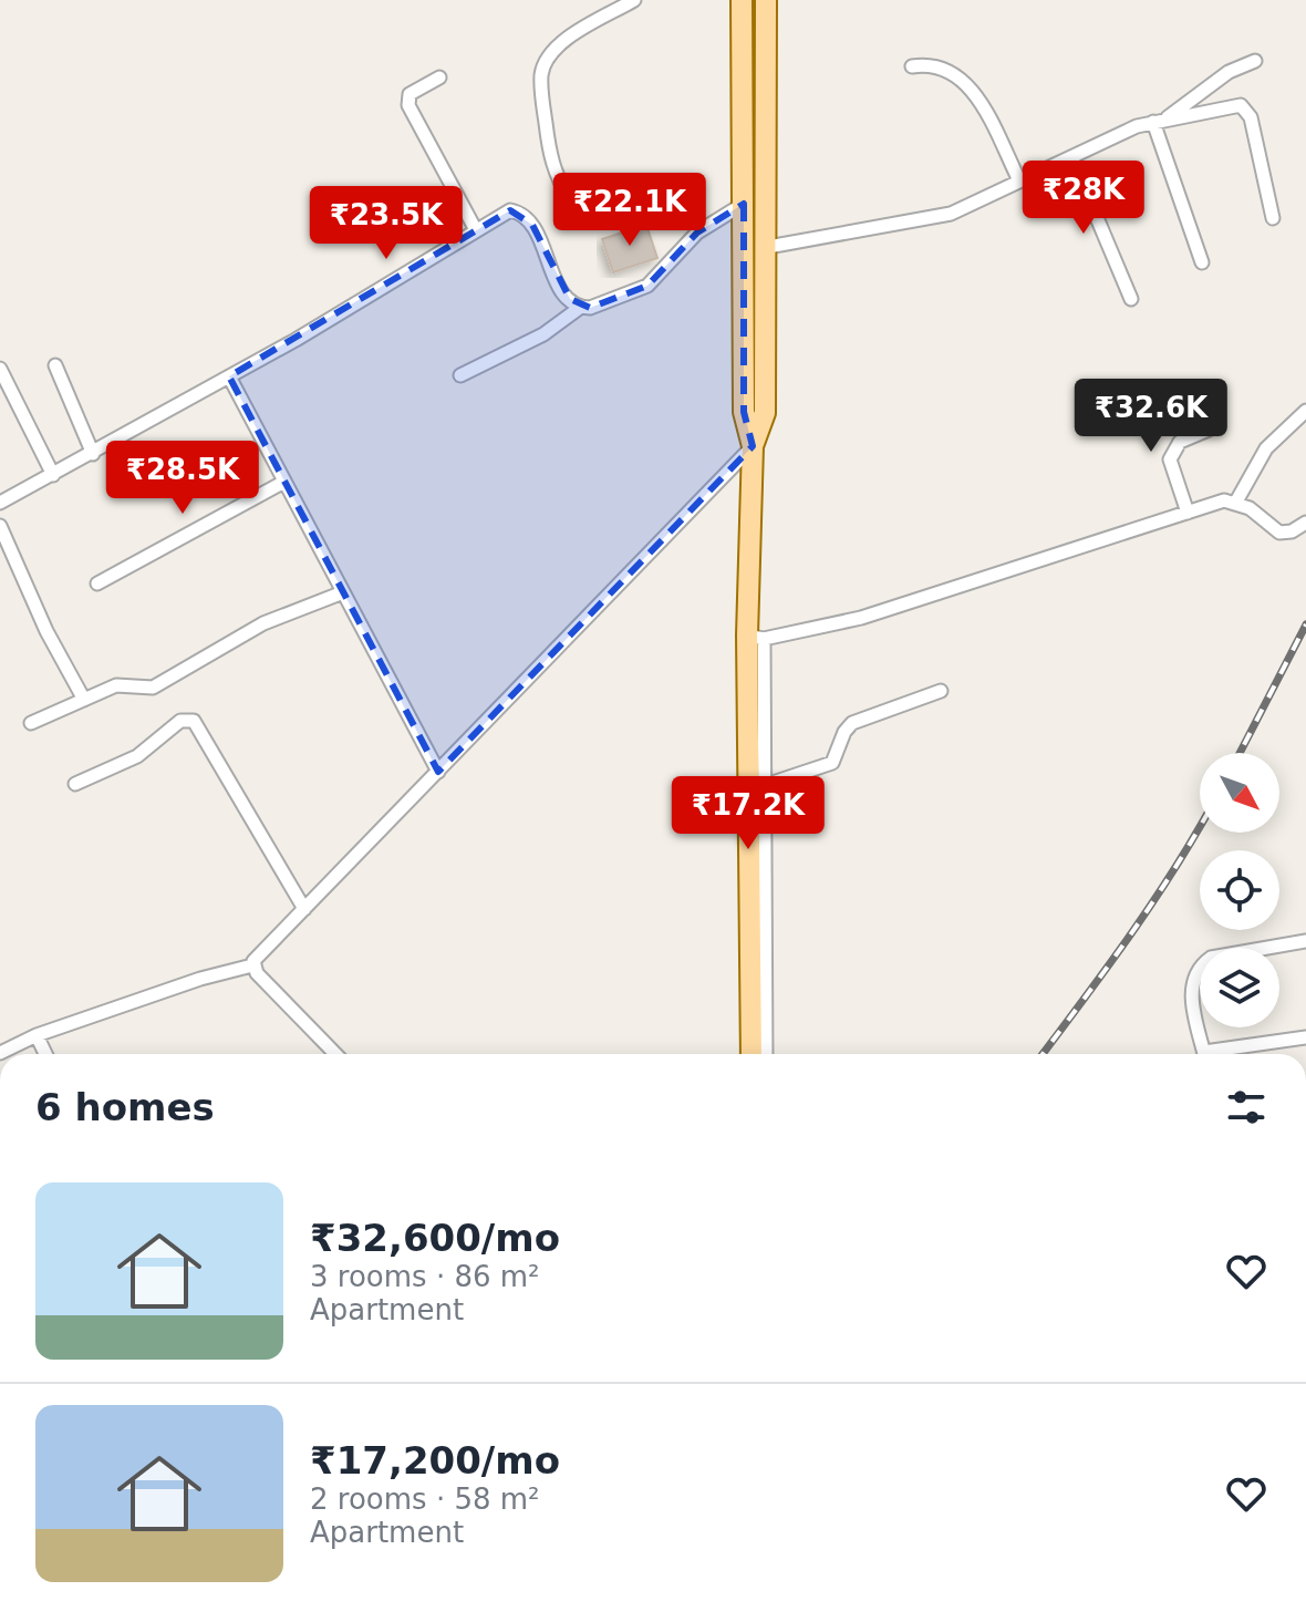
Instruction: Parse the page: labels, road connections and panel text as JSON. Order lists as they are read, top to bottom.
{
  "north": "bottom right",
  "page": {
    "price": [
      "₹28K",
      "₹22.1K",
      "₹23.5K",
      "₹32.6K",
      "₹28.5K",
      "₹17.2K"
    ],
    "heading": "6 homes",
    "list": [
      {
        "name": "₹32,600/mo",
        "note": "3 rooms · 86 m² · Apartment"
      },
      {
        "name": "₹17,200/mo",
        "note": "2 rooms · 58 m² · Apartment"
      }
    ]
  }
}
